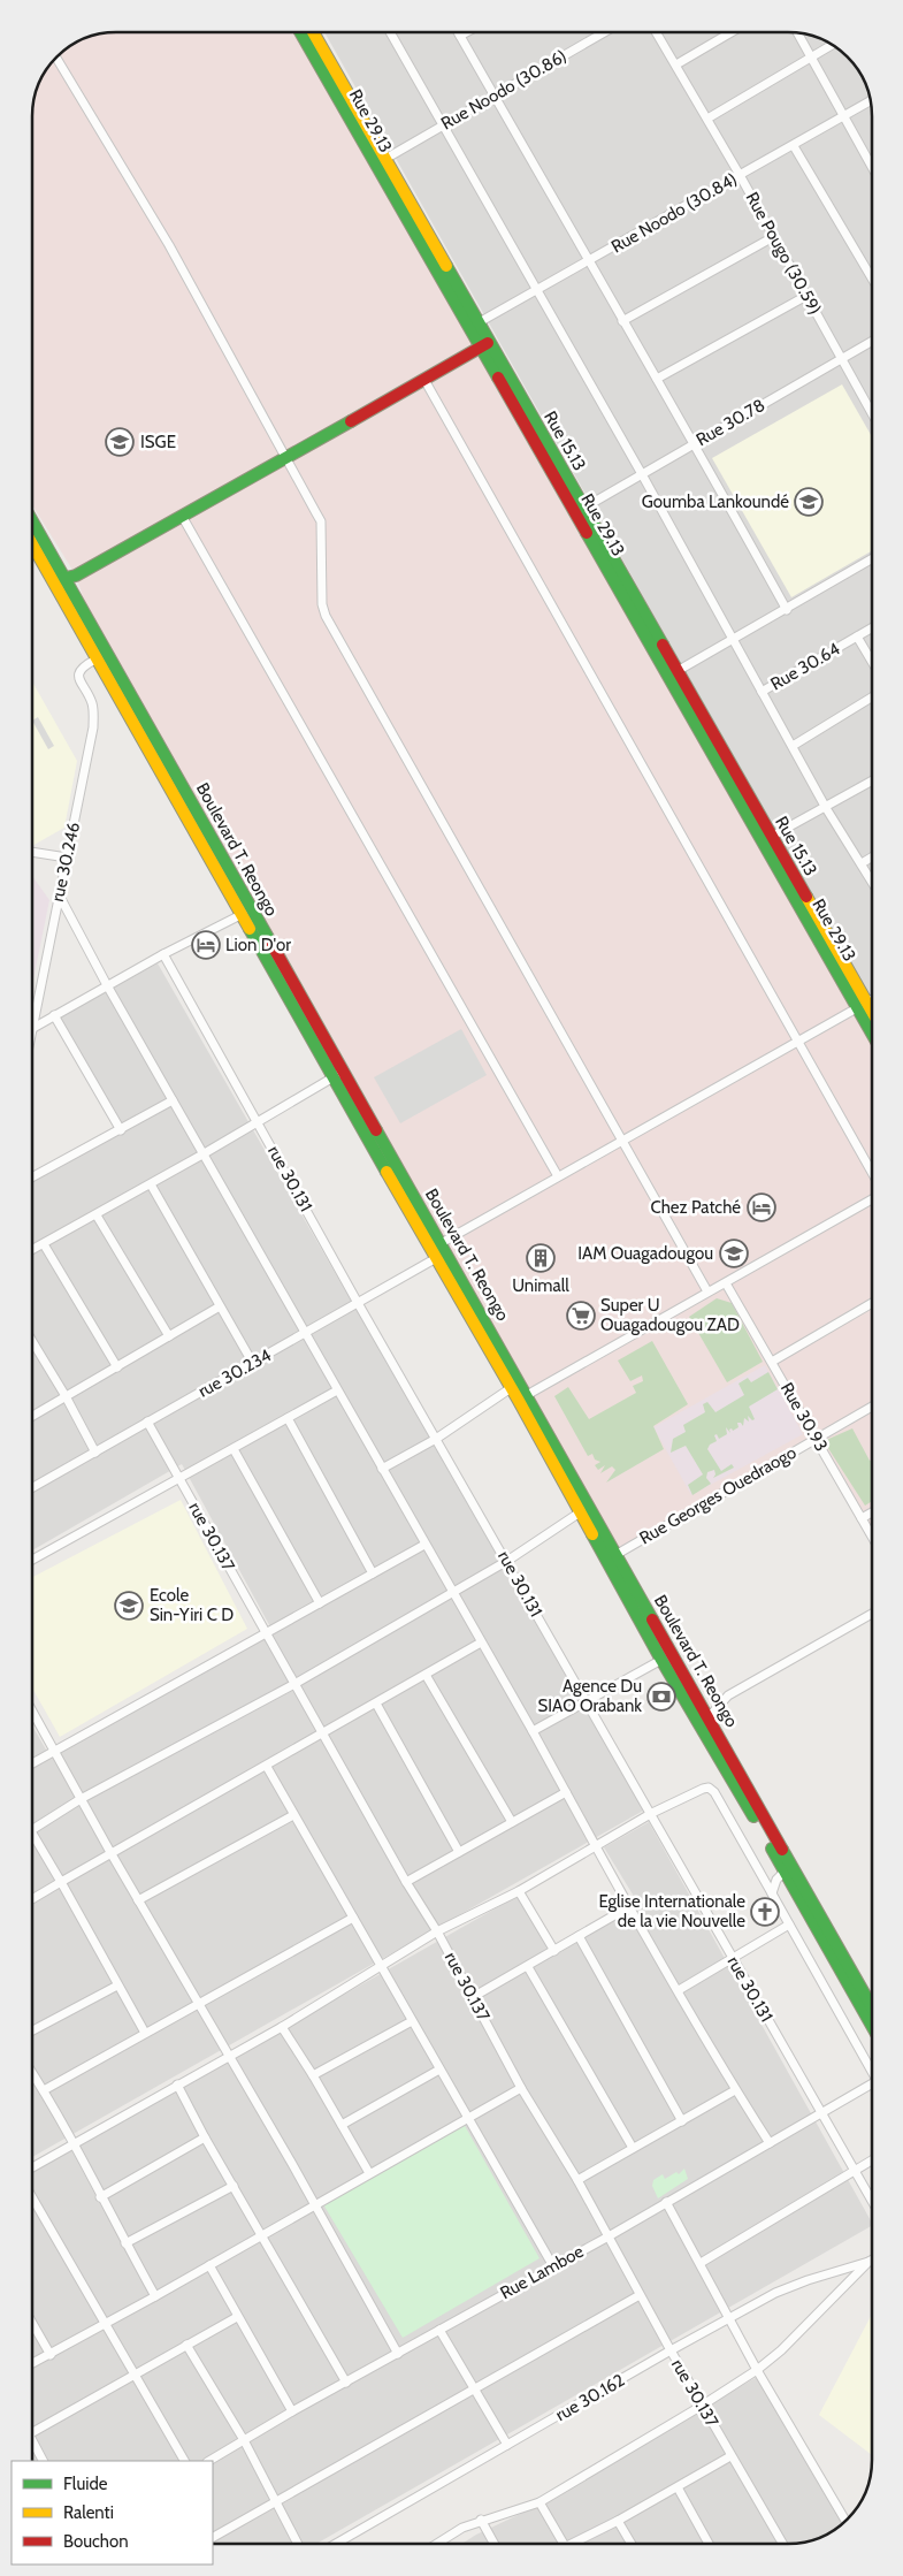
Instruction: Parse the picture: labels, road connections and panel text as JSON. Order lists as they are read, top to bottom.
{
  "streets": {
    "main road": ["Rue 29.13", "Rue 15.13", "Boulevard T. Reongo"],
    "street": [
      "Rue Noodo (30.86)",
      "Rue Noodo (30.84)",
      "Rue Pougo (30.59)",
      "Rue 30.78",
      "Rue 30.64",
      "rue 30.246",
      "rue 30.131",
      "rue 30.234",
      "Rue 30.93",
      "Rue Georges Ouedraogo",
      "rue 30.137",
      "Rue Lamboe",
      "rue 30.162"
    ]
  },
  "crossings": [
    ["Rue Noodo (30.86)", "Rue 15.13"],
    ["Rue 29.13", "Rue Noodo (30.84)"],
    ["Rue 29.13", "Rue 15.13"],
    ["Rue 29.13", "rue 30.234"],
    ["Rue Noodo (30.84)", "Rue Pougo (30.59)"],
    ["Rue Noodo (30.84)", "Rue 15.13"],
    ["Rue Pougo (30.59)", "Rue 30.78"],
    ["Rue 30.78", "Rue 15.13"],
    ["Rue 15.13", "rue 30.234"],
    ["Boulevard T. Reongo", "rue 30.246"],
    ["Boulevard T. Reongo", "rue 30.234"],
    ["Boulevard T. Reongo", "Rue Georges Ouedraogo"],
    ["rue 30.131", "rue 30.234"],
    ["rue 30.131", "Rue Lamboe"],
    ["rue 30.234", "rue 30.137"],
    ["Rue 30.93", "Rue Georges Ouedraogo"],
    ["rue 30.137", "Rue Lamboe"],
    ["rue 30.137", "rue 30.162"]
  ],
  "places": {
    "school or university": [
      "ISGE",
      "Goumba Lankoundé",
      "IAM Ouagadougou",
      "Ecole Sin-Yiri C D"
    ],
    "hotel": ["Lion D'or", "Chez Patché"],
    "building": ["Unimall"],
    "supermarket": ["Super U Ouagadougou ZAD"],
    "bank": ["Agence Du SIAO Orabank"],
    "church": ["Eglise Internationale de la vie Nouvelle"]
  },
  "legend": ["Fluide", "Ralenti", "Bouchon"]
}
